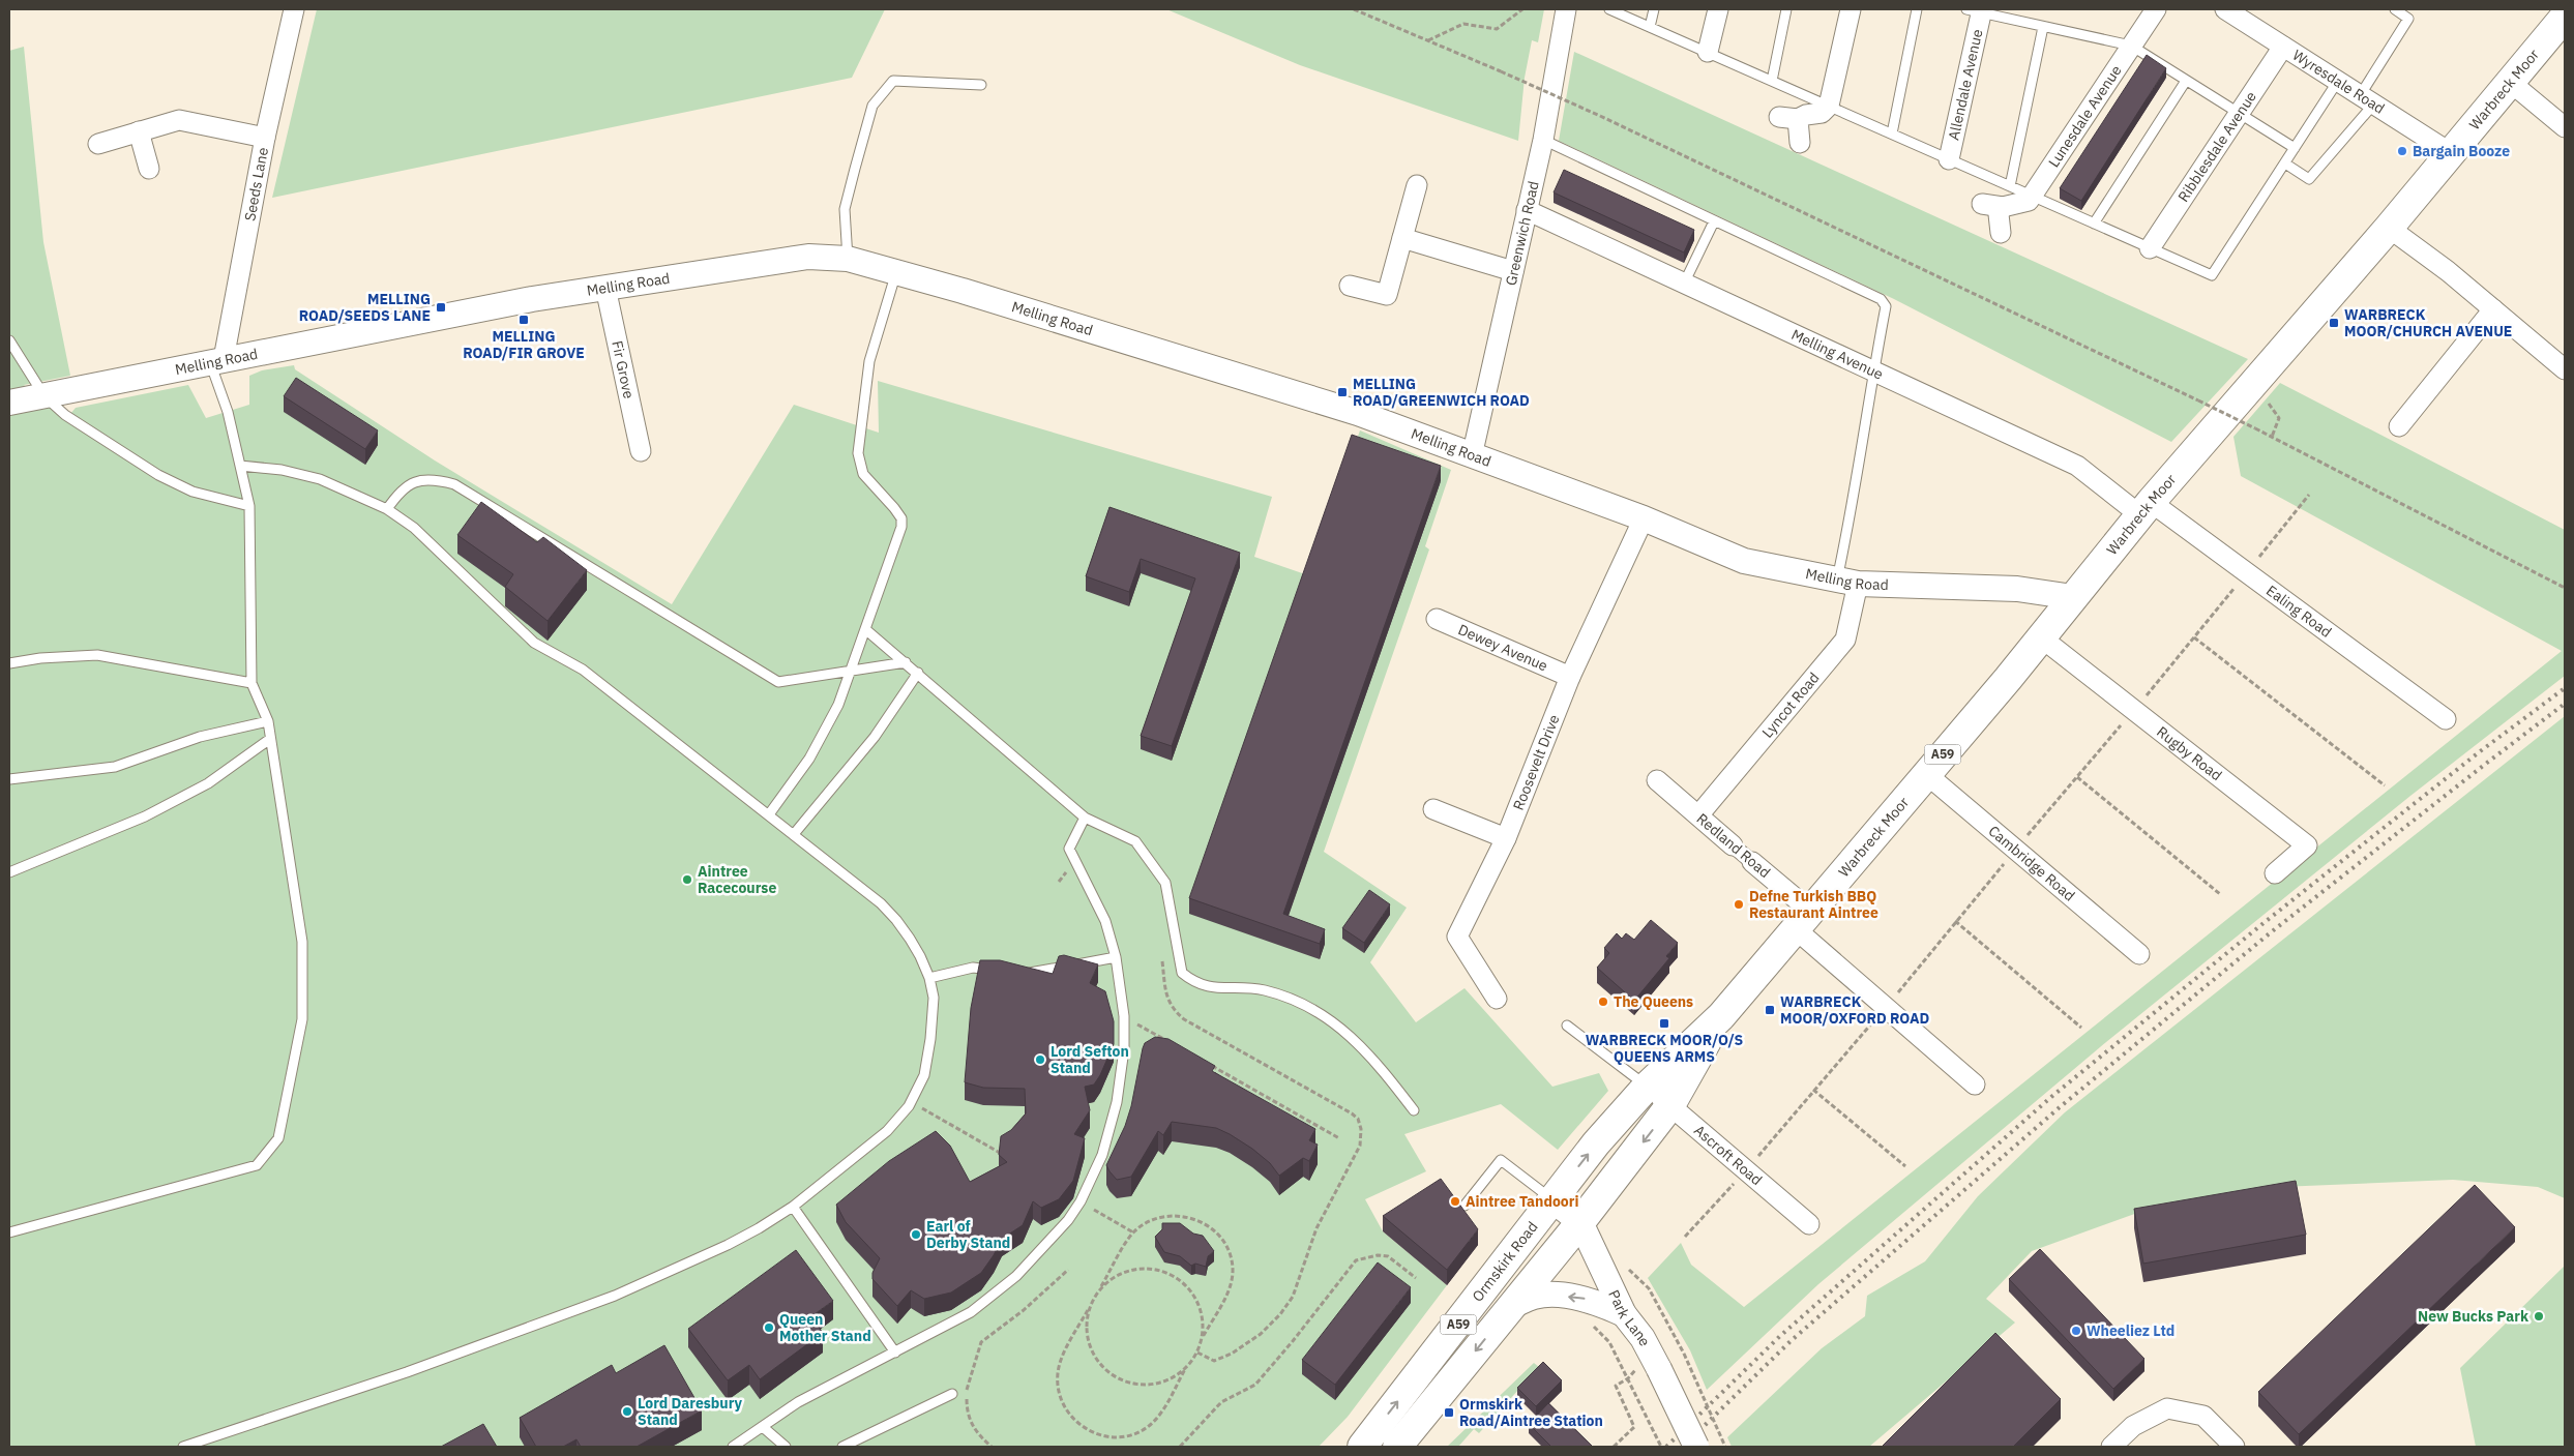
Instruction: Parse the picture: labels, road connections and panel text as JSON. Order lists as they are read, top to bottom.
{
  "streets": {
    "highway": ["Warbreck Moor", "A59", "Ormskirk Road"],
    "street": [
      "Wyresdale Road",
      "Allendale Avenue",
      "Lunesdale Avenue",
      "Ribblesdale Avenue",
      "Seeds Lane",
      "Greenwich Road",
      "Melling Road",
      "Melling Avenue",
      "Fir Grove",
      "Ealing Road",
      "Dewey Avenue",
      "Lyncot Road",
      "Rugby Road",
      "Roosevelt Drive",
      "Redland Road",
      "Cambridge Road",
      "Ascroft Road",
      "Park Lane"
    ]
  },
  "crossings": [
    ["Wyresdale Road", "Warbreck Moor"],
    ["Wyresdale Road", "Ribblesdale Avenue"],
    ["Warbreck Moor", "Melling Road"],
    ["Warbreck Moor", "Melling Avenue"],
    ["Warbreck Moor", "Ealing Road"],
    ["Warbreck Moor", "A59"],
    ["Warbreck Moor", "Rugby Road"],
    ["Warbreck Moor", "Redland Road"],
    ["Warbreck Moor", "Cambridge Road"],
    ["Warbreck Moor", "Ascroft Road"],
    ["Warbreck Moor", "Ormskirk Road"],
    ["Warbreck Moor", "Park Lane"],
    ["Seeds Lane", "Melling Road"],
    ["Greenwich Road", "Melling Road"],
    ["Greenwich Road", "Melling Avenue"],
    ["Melling Road", "Fir Grove"],
    ["Melling Road", "Lyncot Road"],
    ["Melling Road", "Roosevelt Drive"],
    ["Melling Avenue", "Ealing Road"],
    ["Dewey Avenue", "Roosevelt Drive"],
    ["Lyncot Road", "Redland Road"],
    ["A59", "Park Lane"],
    ["Ormskirk Road", "Park Lane"]
  ],
  "places": {
    "other": [
      "Bargain Booze",
      "Aintree Racecourse",
      "Defne Turkish BBQ Restaurant Aintree",
      "The Queens",
      "Lord Sefton Stand",
      "Aintree Tandoori",
      "Earl of Derby Stand",
      "New Bucks Park",
      "Queen Mother Stand",
      "Wheeliez Ltd",
      "Lord Daresbury Stand"
    ],
    "transit": [
      "MELLING ROAD/SEEDS LANE",
      "MELLING ROAD/FIR GROVE",
      "WARBRECK MOOR/CHURCH AVENUE",
      "MELLING ROAD/GREENWICH ROAD",
      "WARBRECK MOOR/OXFORD ROAD",
      "WARBRECK MOOR/O/S QUEENS ARMS",
      "Ormskirk Road/Aintree Station"
    ]
  }
}
